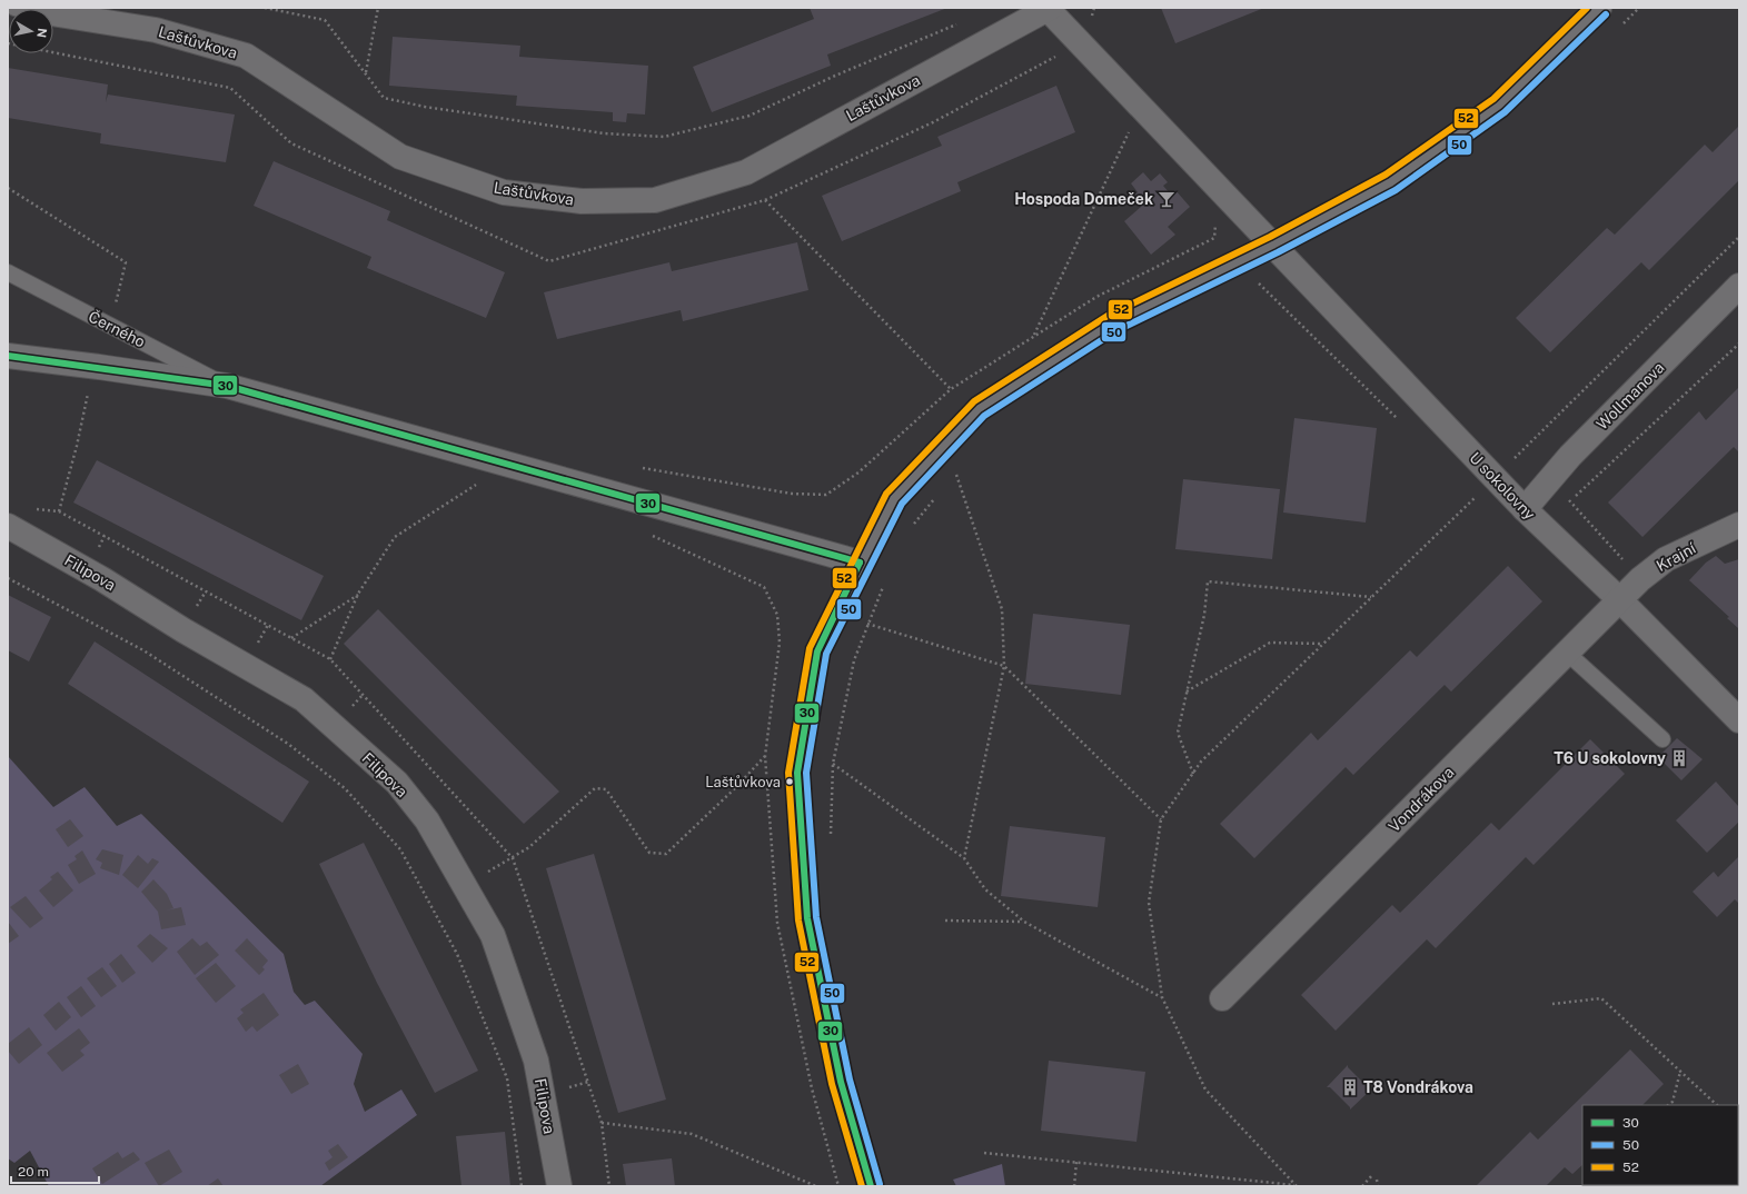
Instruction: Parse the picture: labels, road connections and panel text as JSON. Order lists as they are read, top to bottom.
{
  "streets": {
    "street": [
      "Laštůvkova",
      "Černého",
      "Wollmanova",
      "U sokolovny",
      "Krajní",
      "Filipova",
      "Vondrákova"
    ]
  },
  "crossings": [
    ["Laštůvkova", "U sokolovny"],
    ["Wollmanova", "U sokolovny"],
    ["U sokolovny", "Krajní"],
    ["U sokolovny", "Vondrákova"],
    ["Krajní", "Vondrákova"]
  ],
  "places": {
    "bar": ["Hospoda Domeček"],
    "building": ["T6 U sokolovny", "T8 Vondrákova"],
    "other": ["Laštůvkova"]
  },
  "lines": ["transit line 52", "transit line 50", "transit line 30"],
  "legend": ["30", "50", "52"],
  "scale_bar": "20 m",
  "north": "right"
}
